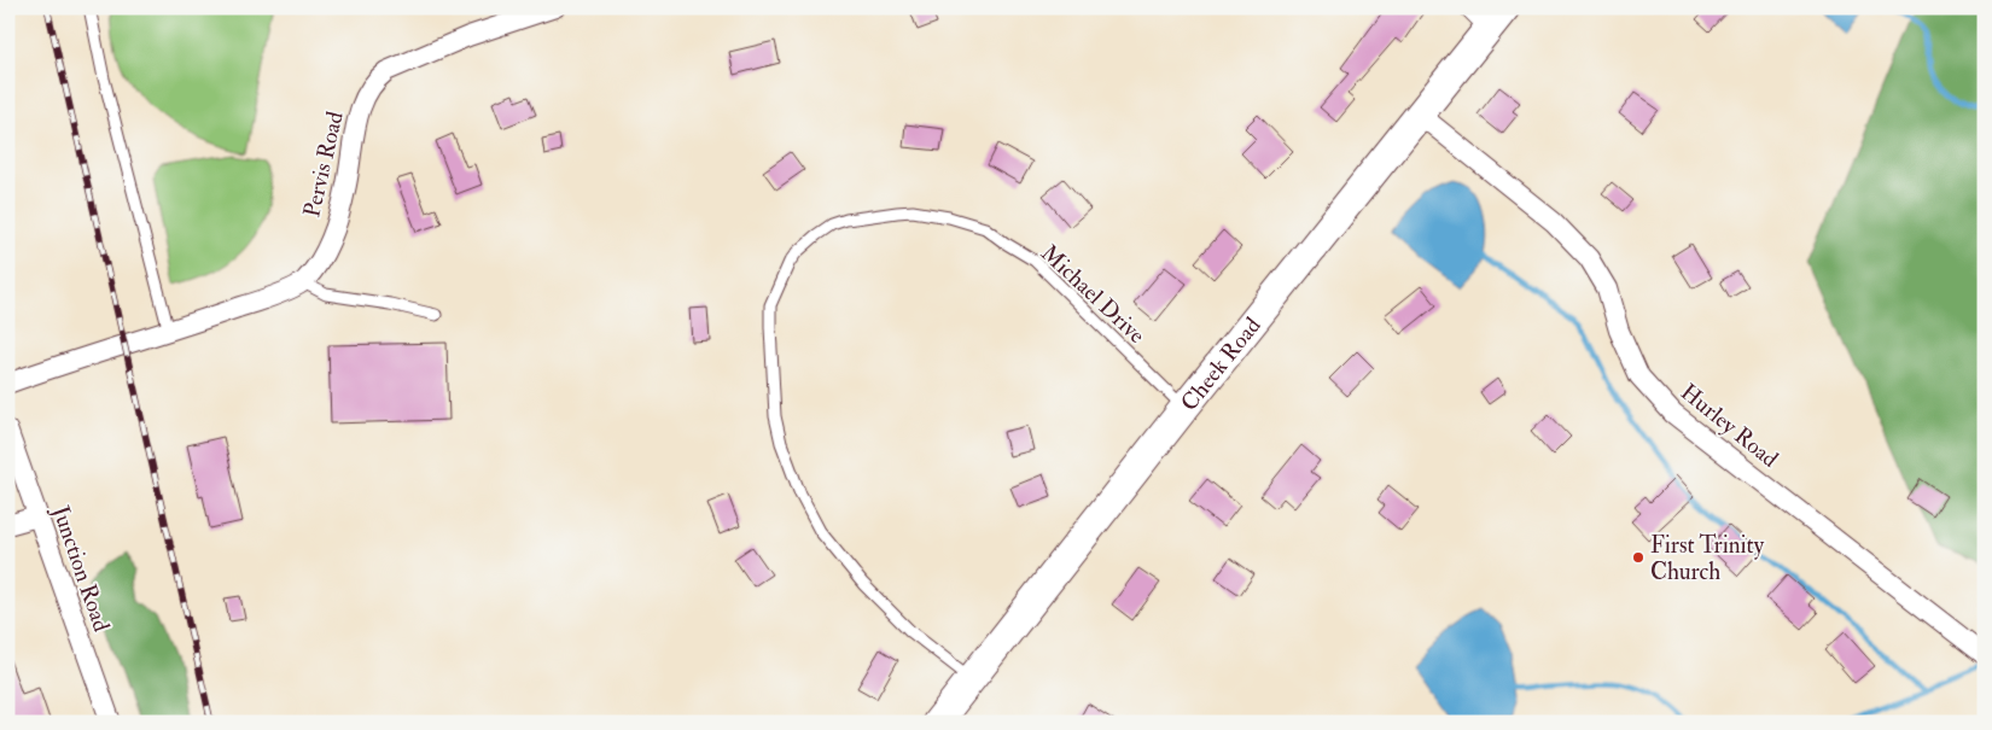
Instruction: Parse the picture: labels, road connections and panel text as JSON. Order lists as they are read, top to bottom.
{
  "streets": {
    "street": [
      "Pervis Road",
      "Cheek Road",
      "Hurley Road",
      "Junction Road"
    ],
    "lane": ["Michael Drive"]
  },
  "crossings": [
    ["Michael Drive", "Cheek Road"],
    ["Cheek Road", "Hurley Road"]
  ],
  "places": ["First Trinity Church"]
}
